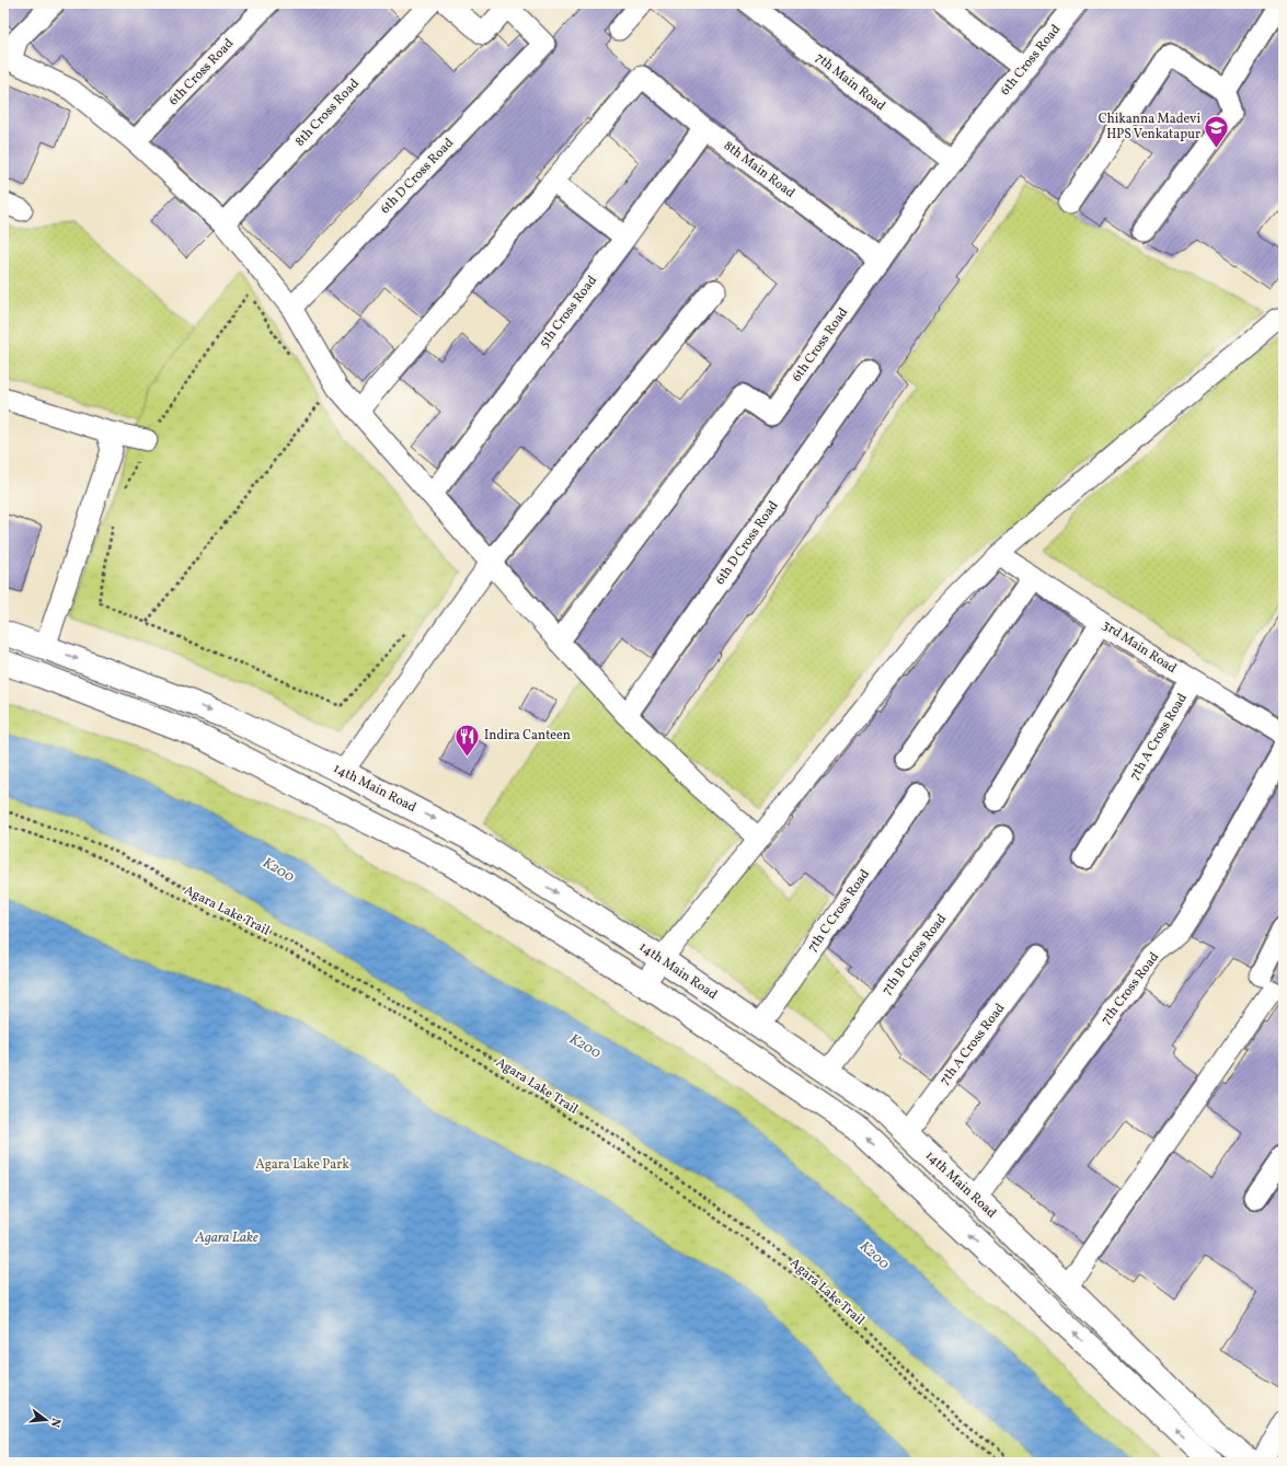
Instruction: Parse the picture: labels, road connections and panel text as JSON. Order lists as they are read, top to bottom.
{
  "streets": {
    "main road": ["14th Main Road"],
    "street": [
      "6th Cross Road",
      "7th Main Road",
      "8th Cross Road",
      "8th Main Road",
      "6th D Cross Road",
      "5th Cross Road",
      "3rd Main Road",
      "7th A Cross Road",
      "7th C Cross Road",
      "7th B Cross Road",
      "7th Cross Road"
    ],
    "path": ["Agara Lake Trail"]
  },
  "crossings": [
    ["6th Cross Road", "7th Main Road"],
    ["6th Cross Road", "8th Main Road"],
    ["8th Main Road", "5th Cross Road"],
    ["3rd Main Road", "7th A Cross Road"],
    ["7th A Cross Road", "14th Main Road"],
    ["14th Main Road", "7th C Cross Road"],
    ["14th Main Road", "7th B Cross Road"],
    ["14th Main Road", "7th Cross Road"]
  ],
  "water": ["K200", "Agara Lake"],
  "parks": ["Agara Lake Park"],
  "places": {
    "school or university": ["Chikanna Madevi HPS Venkatapur"],
    "restaurant": ["Indira Canteen"]
  },
  "north": "right"
}
